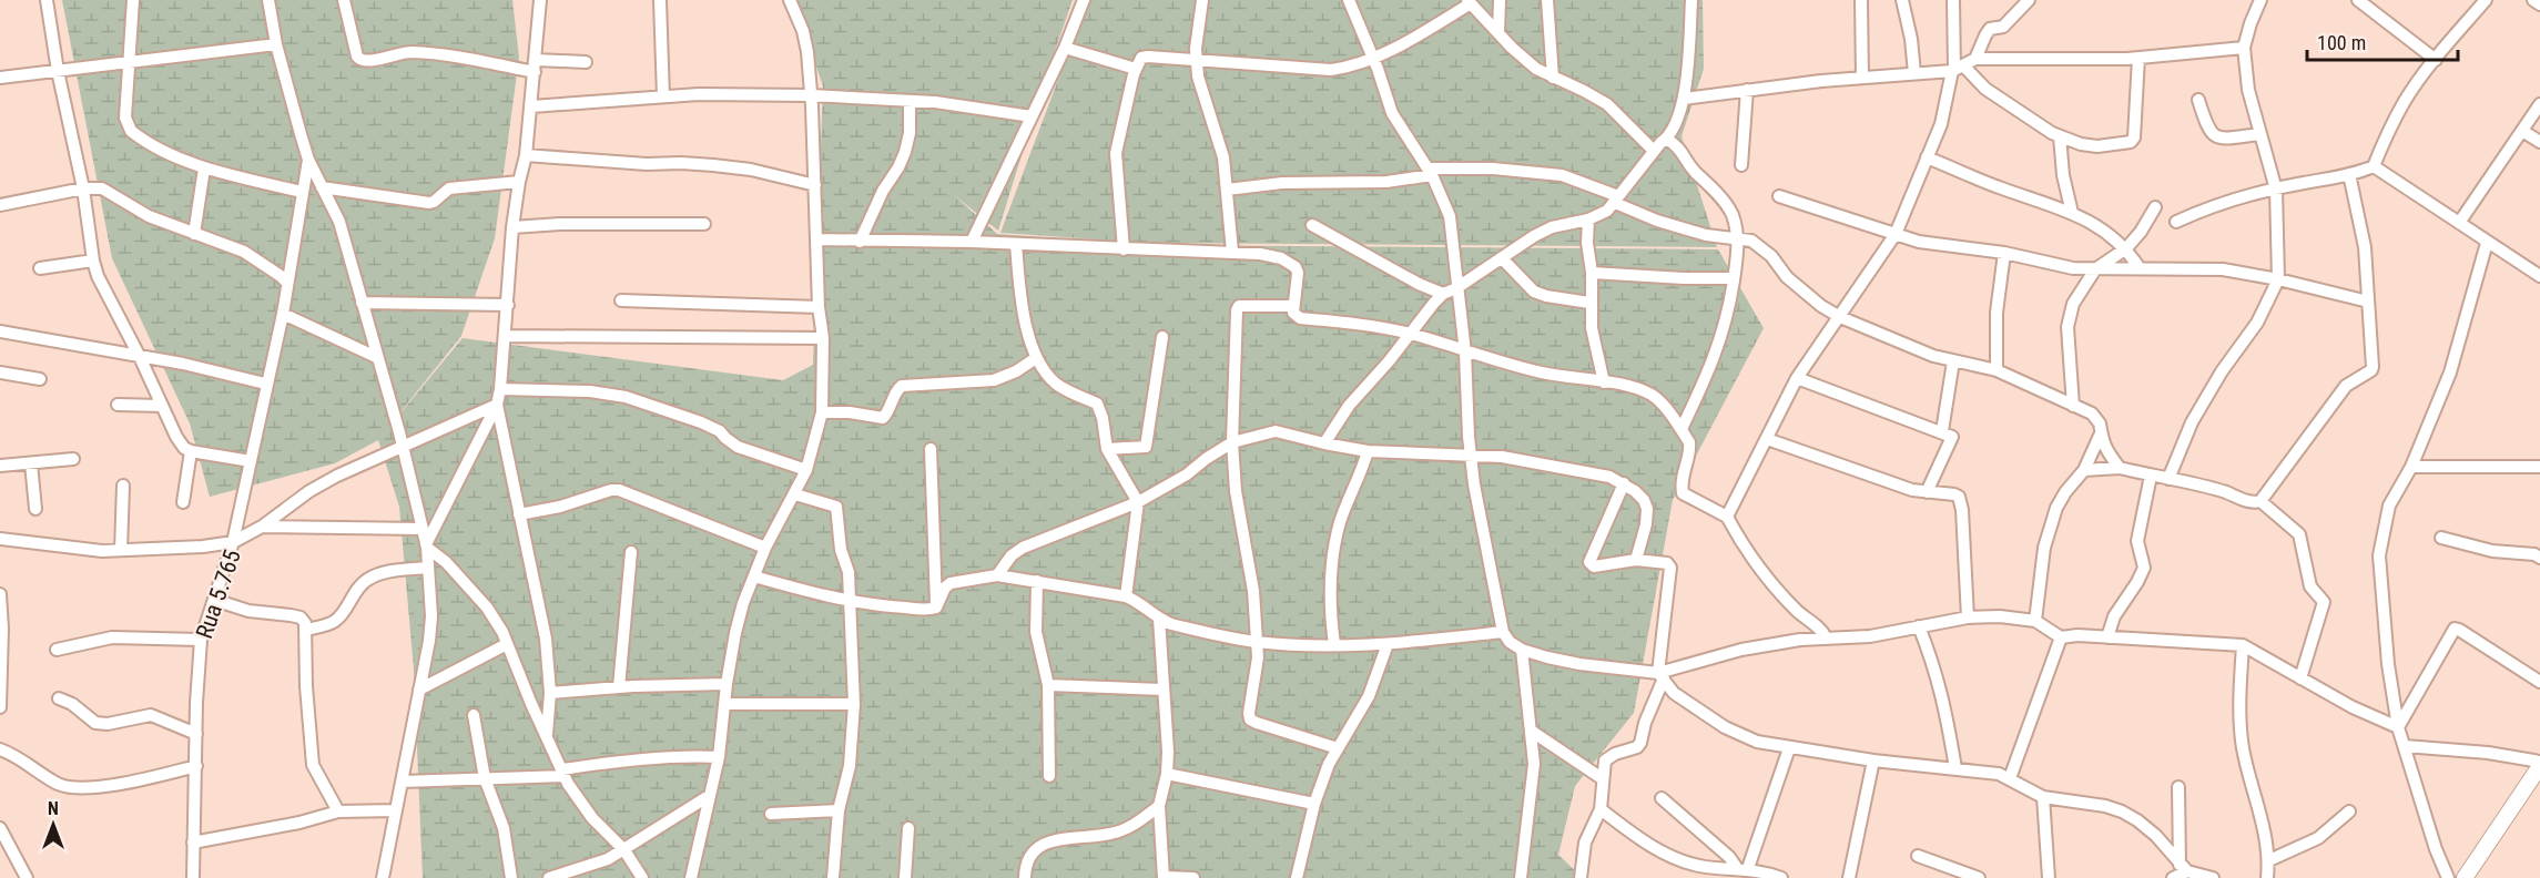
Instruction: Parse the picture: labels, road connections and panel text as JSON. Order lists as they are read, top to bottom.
{
  "streets": {
    "street": ["Rua 5.765"]
  },
  "scale_bar": "100 m",
  "north": "top"
}
